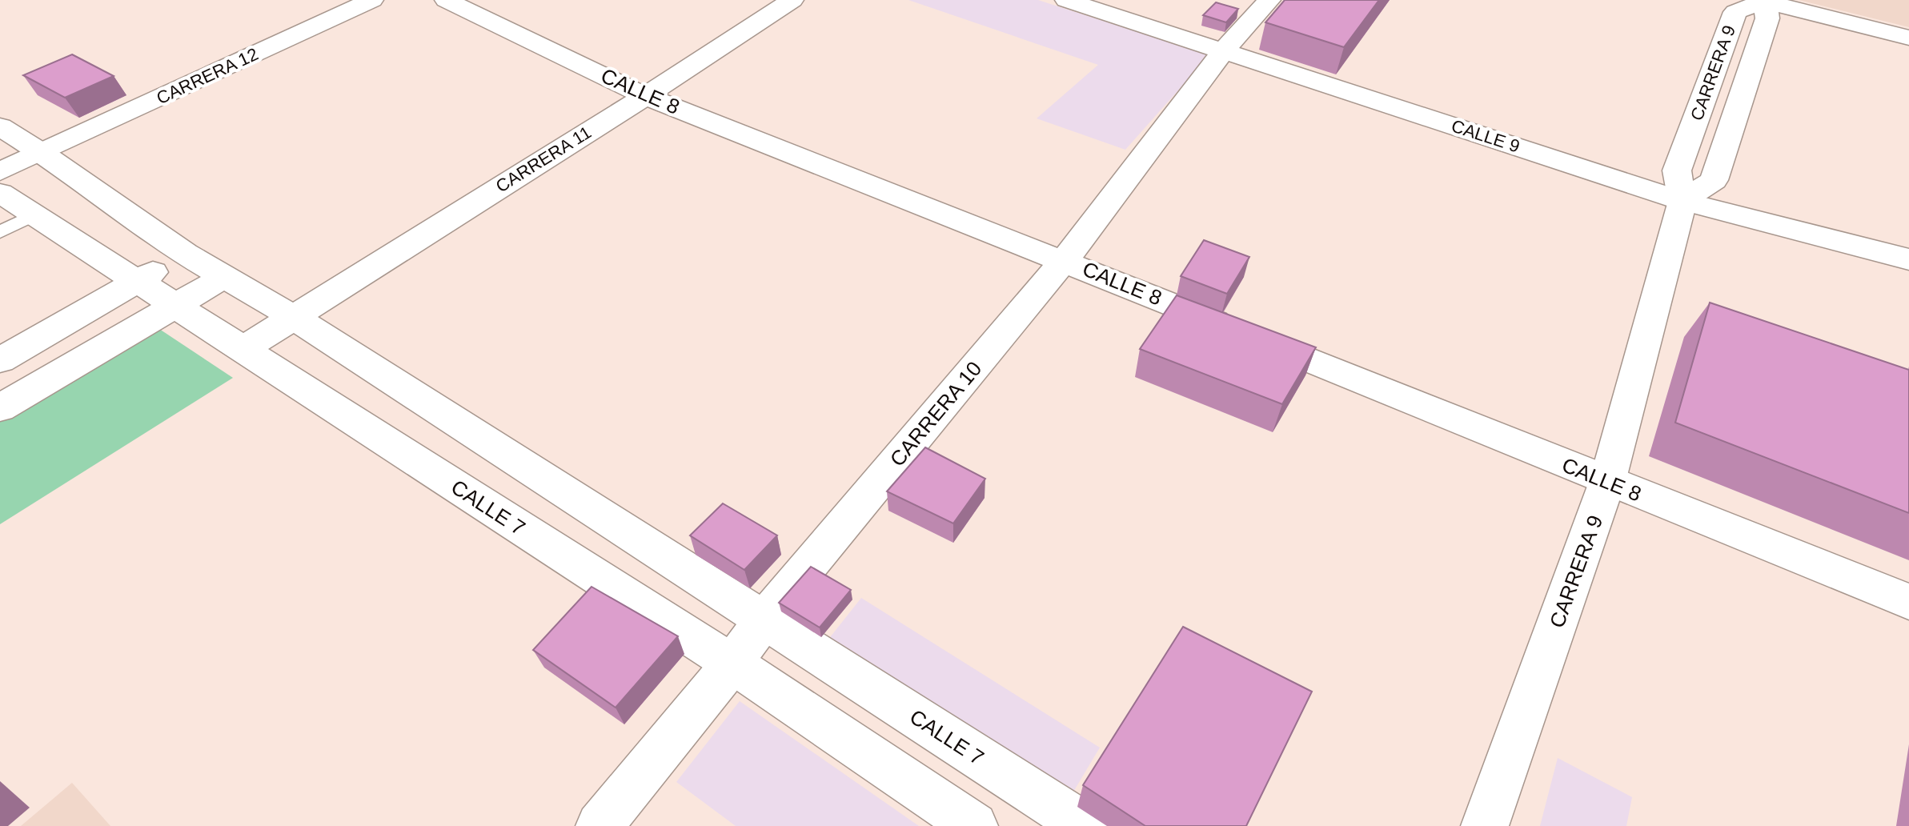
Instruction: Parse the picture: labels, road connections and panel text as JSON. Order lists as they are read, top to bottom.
{
  "streets": {
    "main road": [
      "CARRERA 9",
      "CARRERA 12",
      "CALLE 8",
      "CALLE 9",
      "CARRERA 11",
      "CARRERA 10",
      "CALLE 7"
    ]
  },
  "crossings": [
    ["CARRERA 9", "CALLE 8"],
    ["CARRERA 9", "CALLE 9"],
    ["CARRERA 12", "CALLE 7"],
    ["CALLE 8", "CARRERA 11"],
    ["CALLE 8", "CARRERA 10"],
    ["CALLE 9", "CARRERA 10"],
    ["CARRERA 11", "CALLE 7"],
    ["CARRERA 10", "CALLE 7"]
  ]
}
